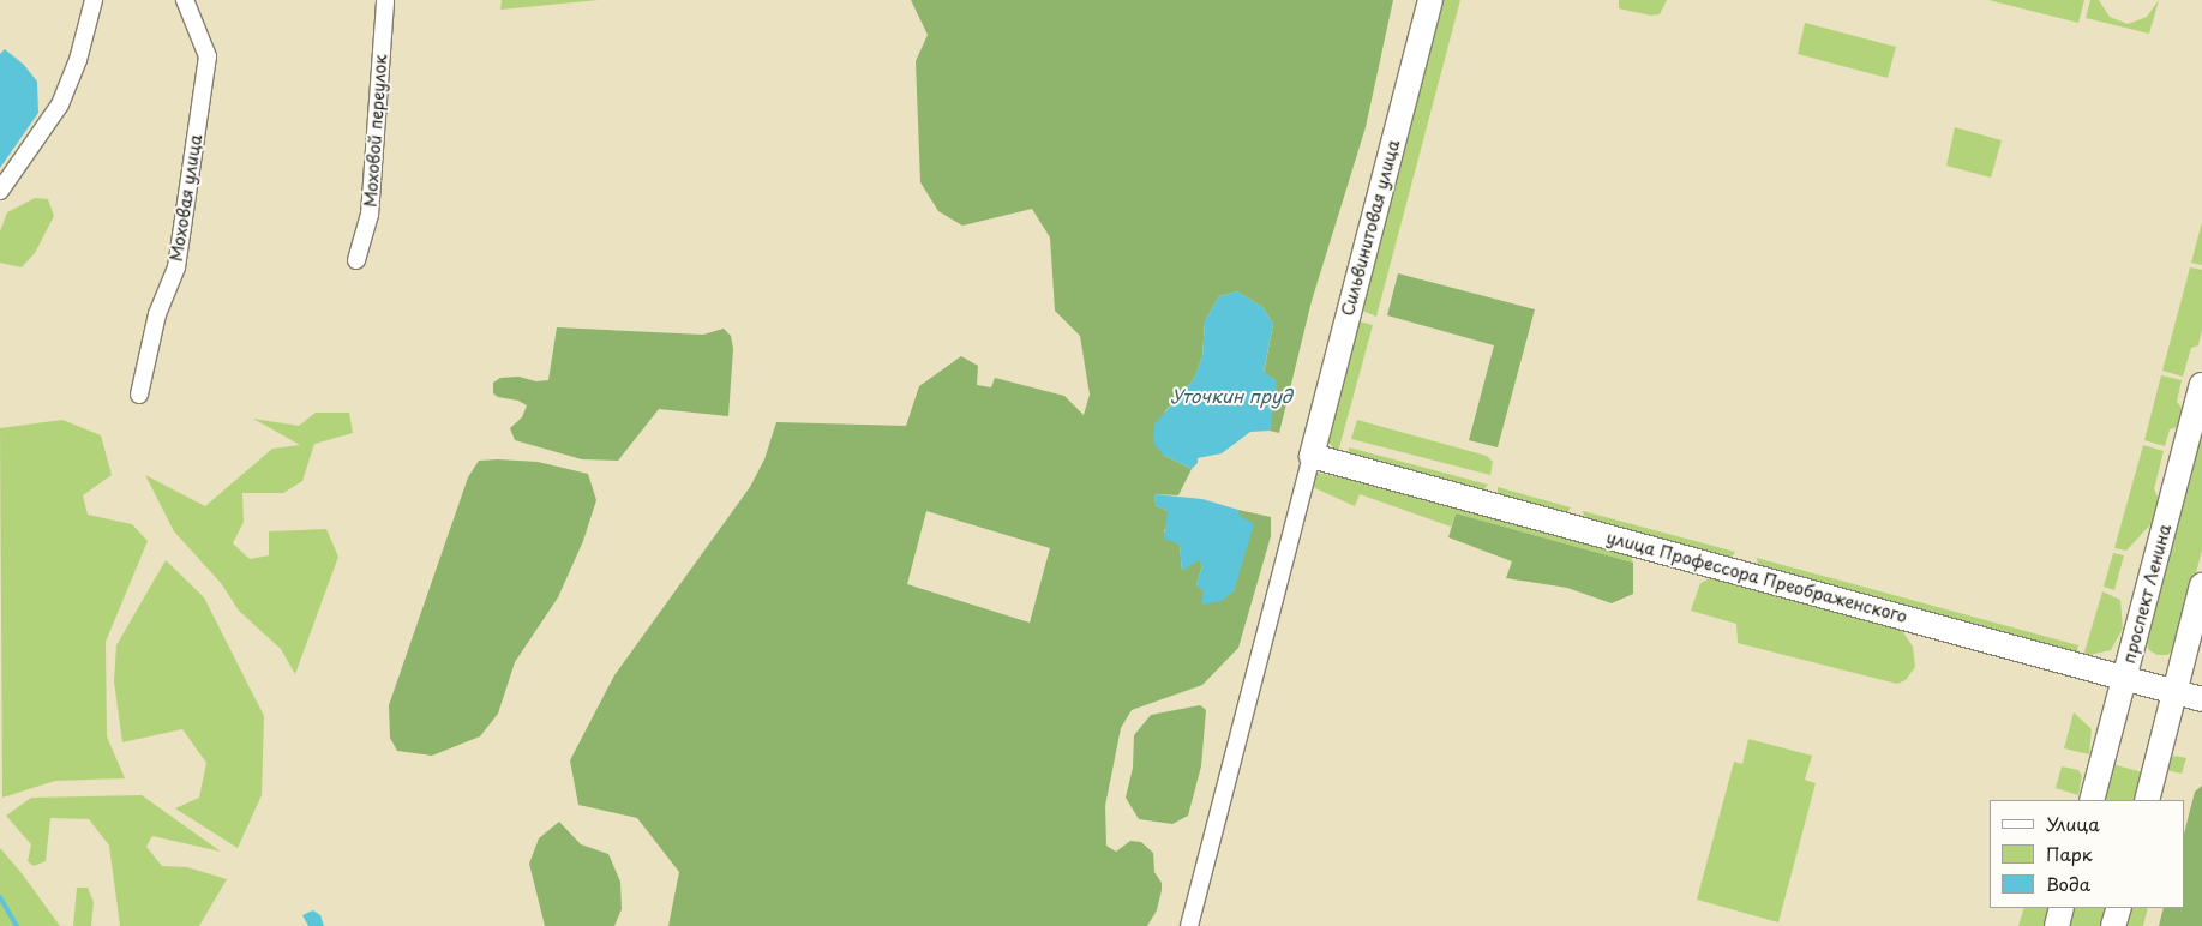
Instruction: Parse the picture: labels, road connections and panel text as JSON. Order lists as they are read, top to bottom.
{
  "streets": {
    "street": [
      "Моховой переулок",
      "Моховая улица",
      "Сильвинитовая улица",
      "улица Профессора Преображенского",
      "проспект Ленина"
    ]
  },
  "crossings": [
    ["Сильвинитовая улица", "улица Профессора Преображенского"],
    ["улица Профессора Преображенского", "проспект Ленина"]
  ],
  "water": ["Уточкин пруд"],
  "legend": ["Улица", "Парк", "Вода"]
}
